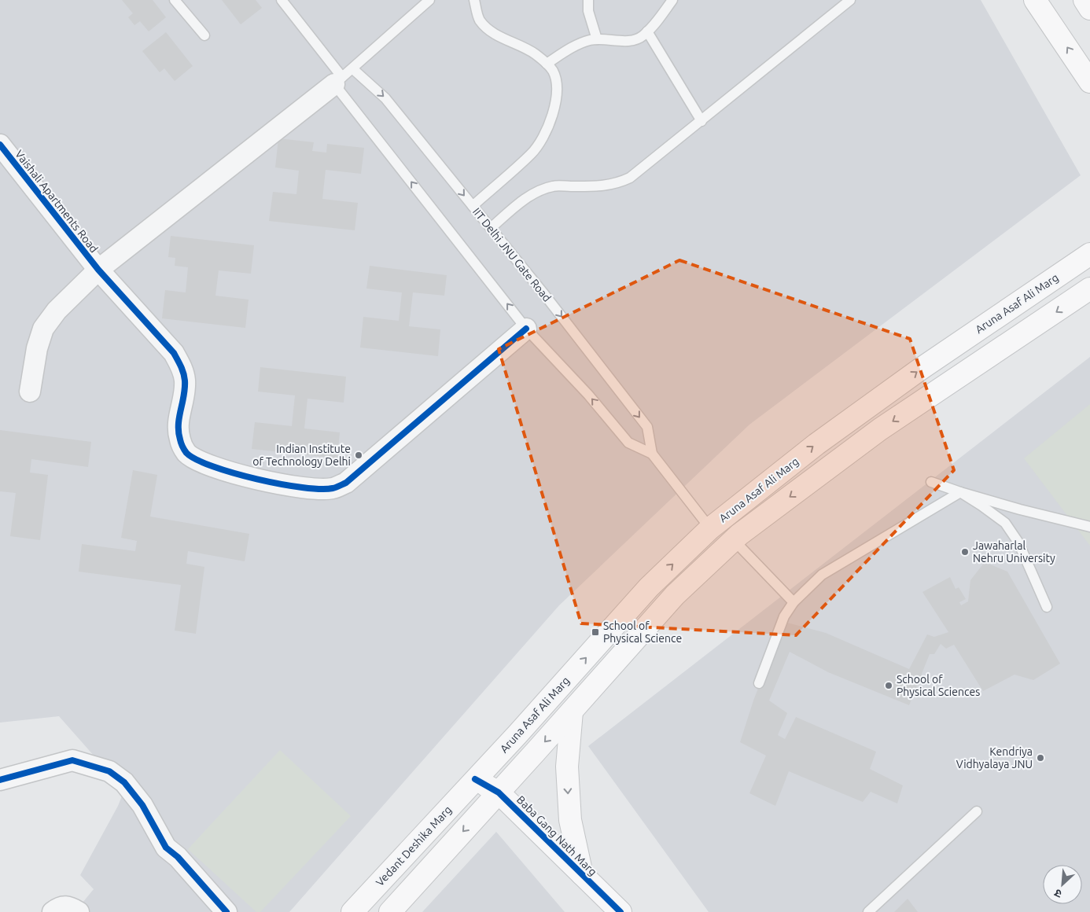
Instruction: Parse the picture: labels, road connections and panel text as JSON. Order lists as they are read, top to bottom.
{
  "streets": {
    "main road": ["Aruna Asaf Ali Marg", "Baba Gang Nath Marg", "Vedant Deshika Marg"],
    "street": ["Vaishali Apartments Road"],
    "lane": ["IIT Delhi JNU Gate Road"]
  },
  "crossings": [
    ["Vaishali Apartments Road", "IIT Delhi JNU Gate Road"],
    ["IIT Delhi JNU Gate Road", "Aruna Asaf Ali Marg"],
    ["Aruna Asaf Ali Marg", "Baba Gang Nath Marg"],
    ["Aruna Asaf Ali Marg", "Vedant Deshika Marg"],
    ["Baba Gang Nath Marg", "Vedant Deshika Marg"]
  ],
  "places": {
    "other": [
      "Indian Institute of Technology Delhi",
      "Jawaharlal Nehru University",
      "School of Physical Sciences",
      "Kendriya Vidhyalaya JNU"
    ],
    "transit": ["School of Physical Science"]
  },
  "north": "bottom left"
}
